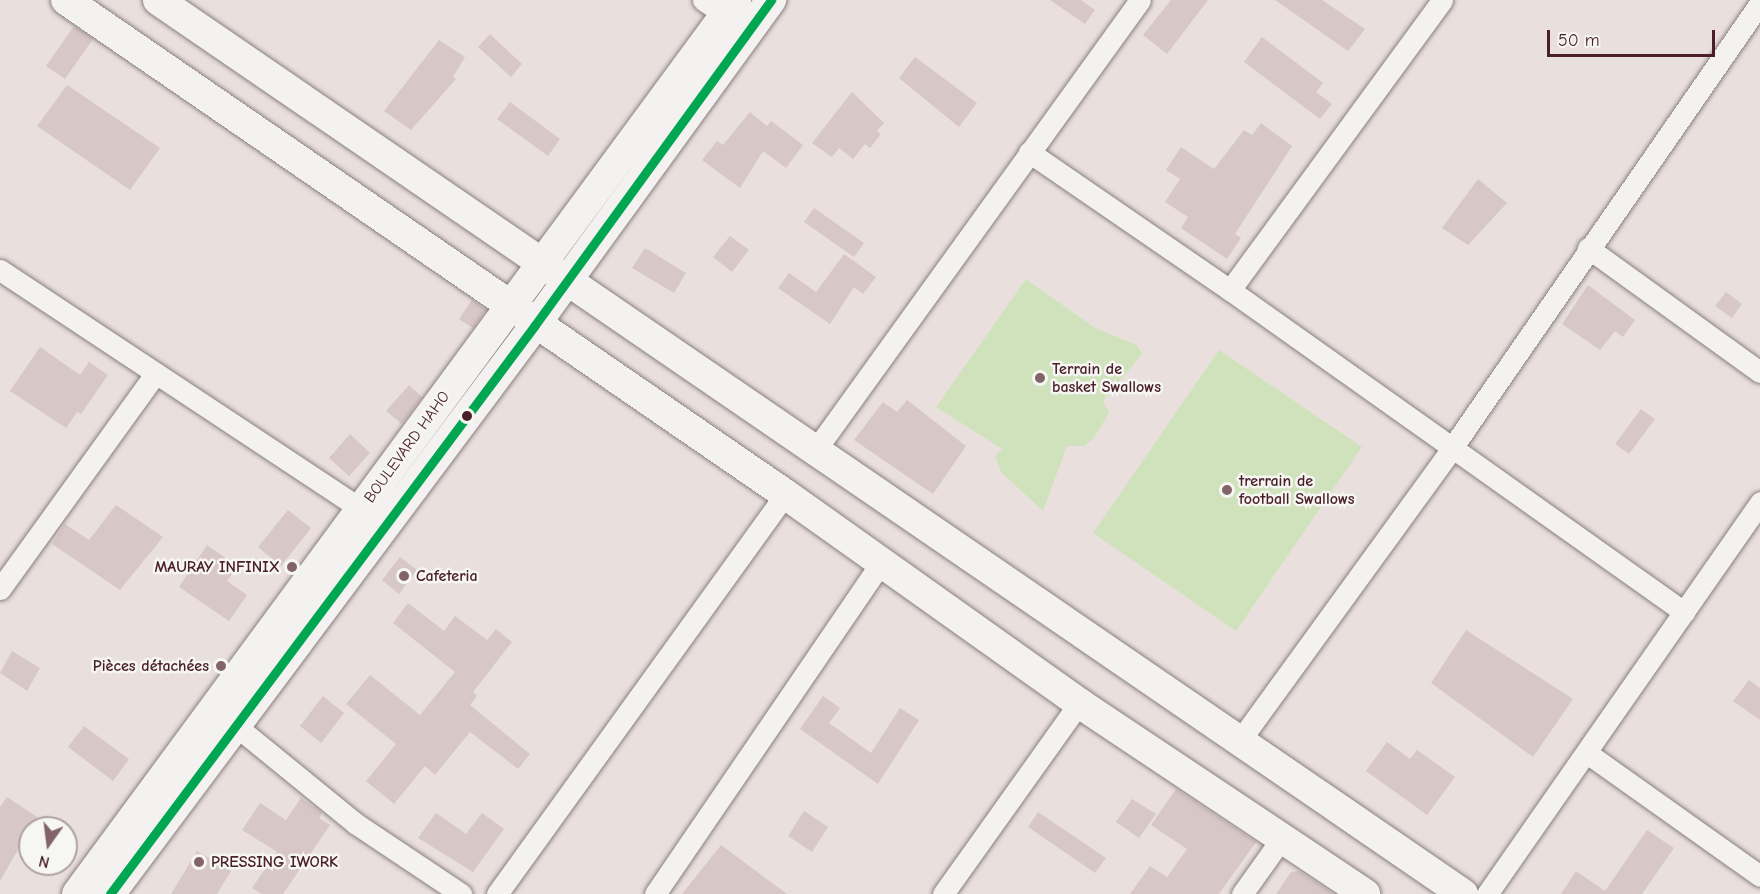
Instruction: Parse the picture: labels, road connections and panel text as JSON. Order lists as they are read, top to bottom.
{
  "streets": {
    "main road": ["BOULEVARD HAHO"]
  },
  "places": [
    "Terrain de basket Swallows",
    "trerrain de football Swallows",
    "MAURAY INFINIX",
    "Cafeteria",
    "Pièces détachées",
    "PRESSING IWORK"
  ],
  "scale_bar": "50 m",
  "north": "bottom"
}
